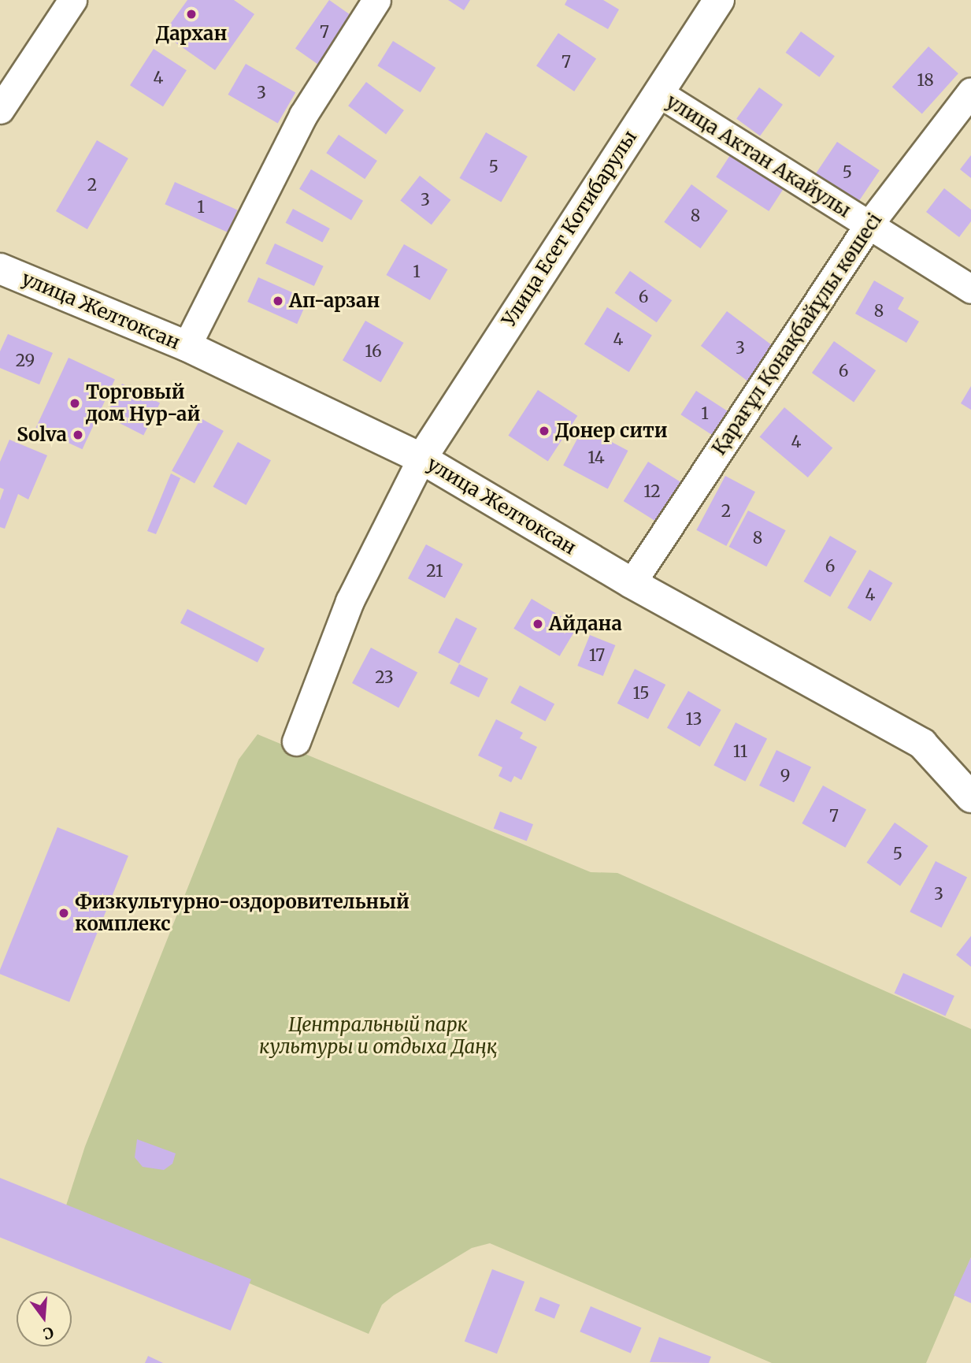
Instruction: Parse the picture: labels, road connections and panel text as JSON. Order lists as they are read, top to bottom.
{
  "streets": {
    "main road": ["Улица Есет Котибарулы", "улица Желтоксан"],
    "street": ["улица Актан Акайулы", "Қарағұл Қонақбайұлы көшесі"]
  },
  "crossings": [
    ["улица Актан Акайулы", "Улица Есет Котибарулы"],
    ["улица Актан Акайулы", "Қарағұл Қонақбайұлы көшесі"],
    ["Улица Есет Котибарулы", "улица Желтоксан"],
    ["улица Желтоксан", "Қарағұл Қонақбайұлы көшесі"]
  ],
  "parks": ["Центральный парк культуры и отдыха Даңқ"],
  "places": [
    "Дархан",
    "Ап-арзан",
    "Торговый дом Нур-ай",
    "Донер сити",
    "Solva",
    "Айдана",
    "Физкультурно-оздоровительный комплекс"
  ],
  "house_numbers": [
    "7",
    "7",
    "4",
    "18",
    "3",
    "5",
    "5",
    "2",
    "3",
    "1",
    "8",
    "1",
    "6",
    "8",
    "4",
    "3",
    "16",
    "29",
    "6",
    "1",
    "4",
    "14",
    "12",
    "2",
    "8",
    "6",
    "21",
    "4",
    "17",
    "23",
    "15",
    "13",
    "11",
    "9",
    "7",
    "5",
    "3"
  ],
  "north": "bottom"
}
